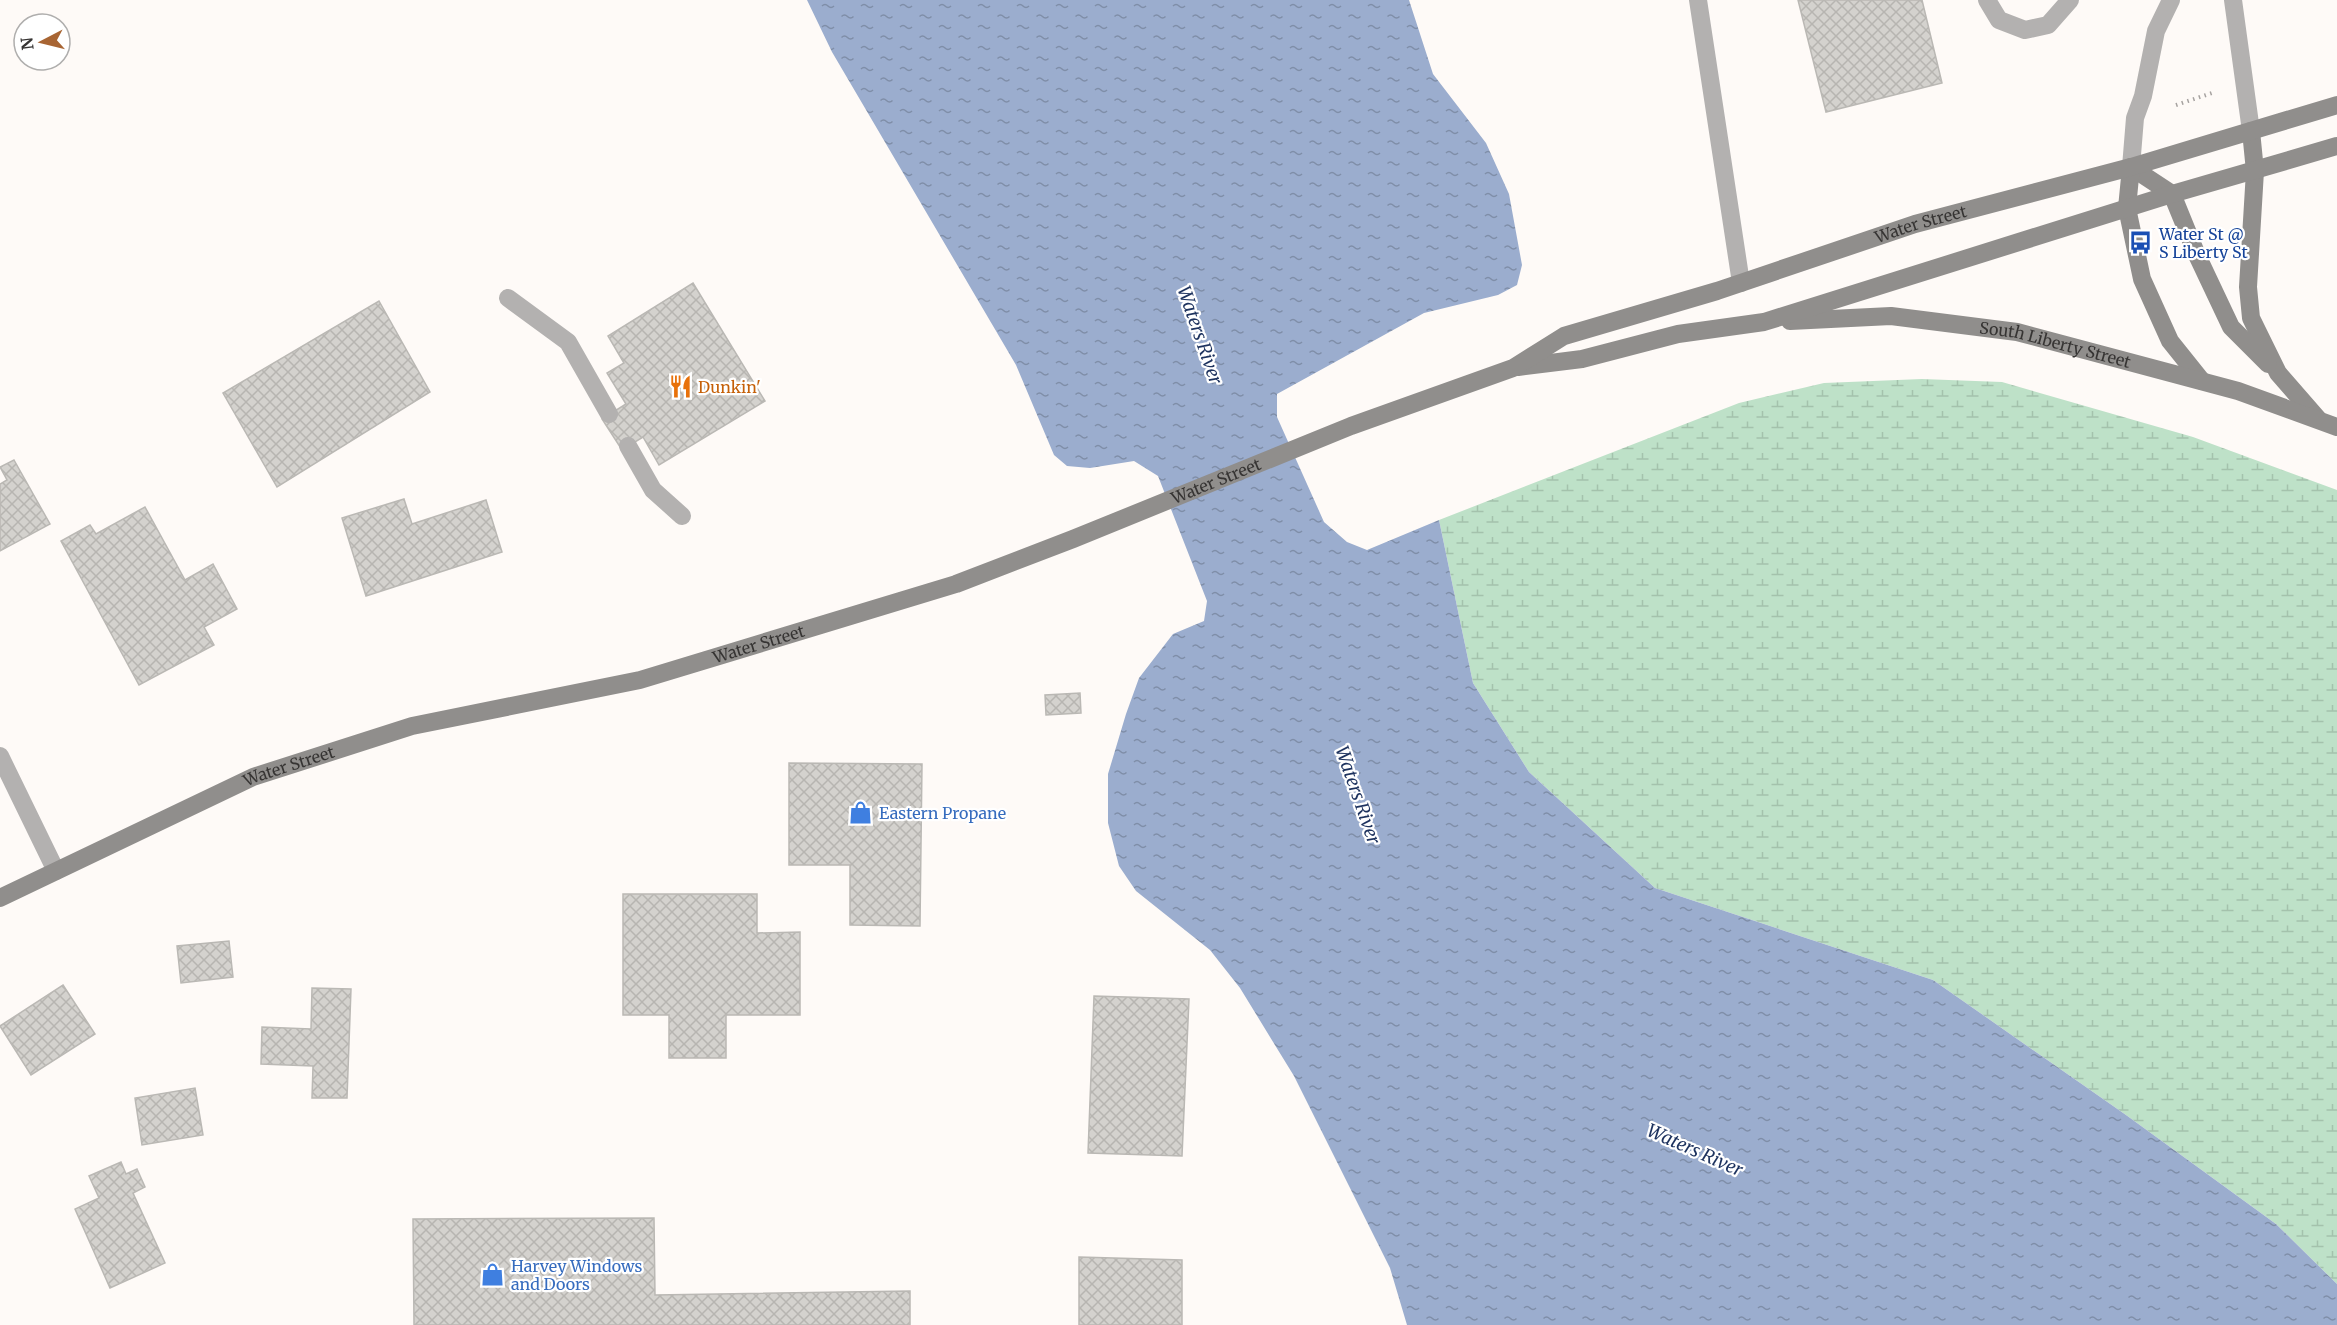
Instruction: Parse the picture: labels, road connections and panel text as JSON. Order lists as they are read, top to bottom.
{
  "streets": {
    "main road": ["Water Street", "South Liberty Street"]
  },
  "crossings": [
    ["Water Street", "South Liberty Street"]
  ],
  "water": ["Waters River"],
  "places": {
    "bus stop": ["Water St @ S Liberty St"],
    "restaurant": ["Dunkin'"],
    "shop": ["Eastern Propane", "Harvey Windows and Doors"]
  },
  "north": "left"
}
